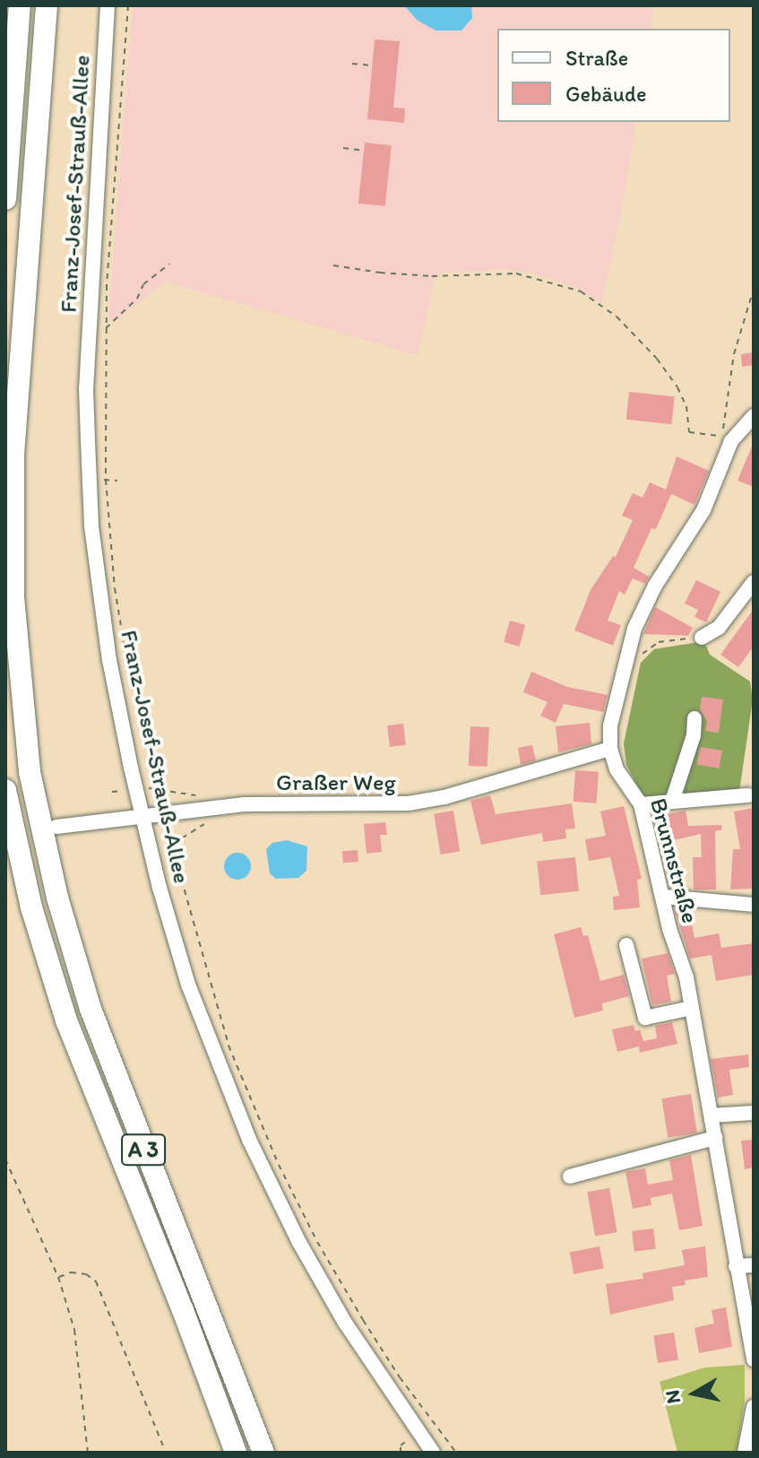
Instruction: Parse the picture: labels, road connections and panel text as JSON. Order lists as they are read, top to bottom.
{
  "streets": {
    "highway": ["A 3"],
    "street": ["Franz-Josef-Strauß-Allee", "Graßer Weg", "Brunnstraße"]
  },
  "crossings": [
    ["Franz-Josef-Strauß-Allee", "Graßer Weg"],
    ["Graßer Weg", "Brunnstraße"]
  ],
  "legend": ["Straße", "Gebäude"],
  "north": "left"
}
